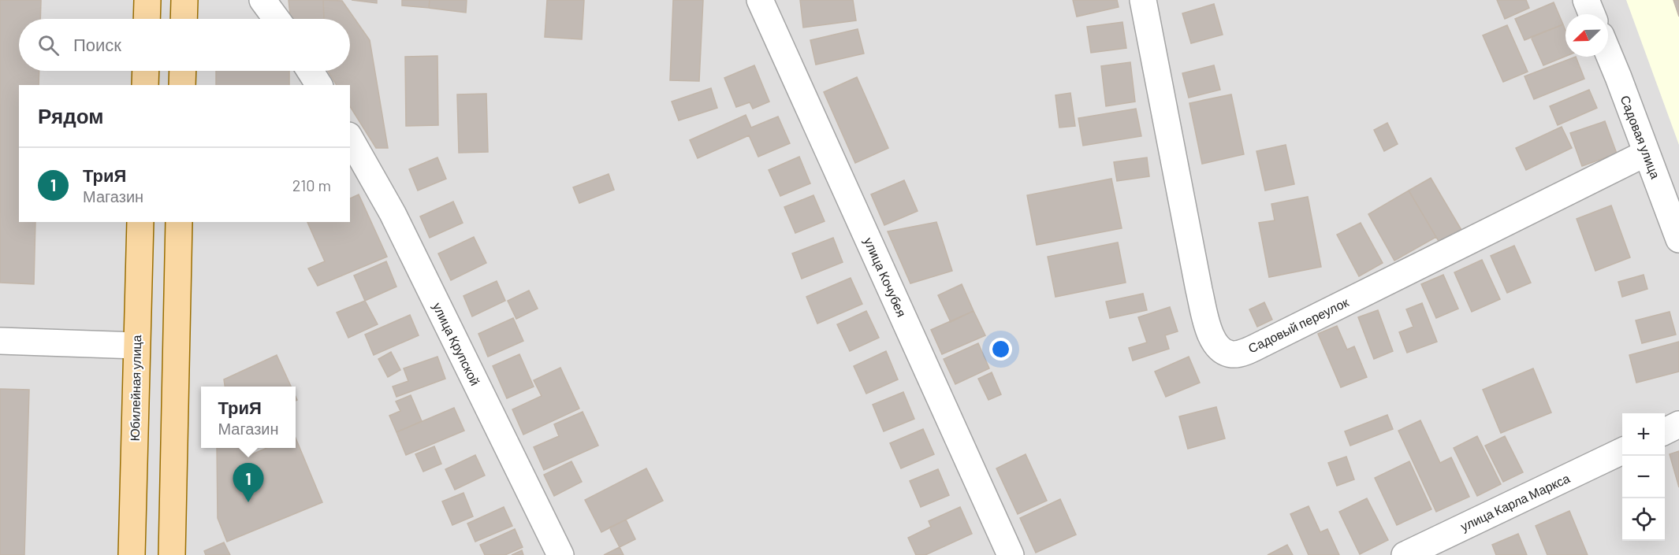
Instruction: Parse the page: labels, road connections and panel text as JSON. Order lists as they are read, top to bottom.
{
  "streets": {
    "main road": ["Юбилейная улица"],
    "street": [
      "Садовая улица",
      "улица Кочубея",
      "Садовый переулок",
      "улица Крупской",
      "улица Карла Маркса"
    ]
  },
  "crossings": [
    ["Садовая улица", "Садовый переулок"]
  ],
  "north": "bottom left",
  "page": {
    "search": "Поиск",
    "heading": "Рядом",
    "list": [
      {
        "mark": "1",
        "name": "ТриЯ",
        "note": "Магазин",
        "value": "210 m"
      }
    ],
    "popup": ["ТриЯ", "Магазин"],
    "map_buttons": ["+", "−"],
    "pins": "1"
  }
}
